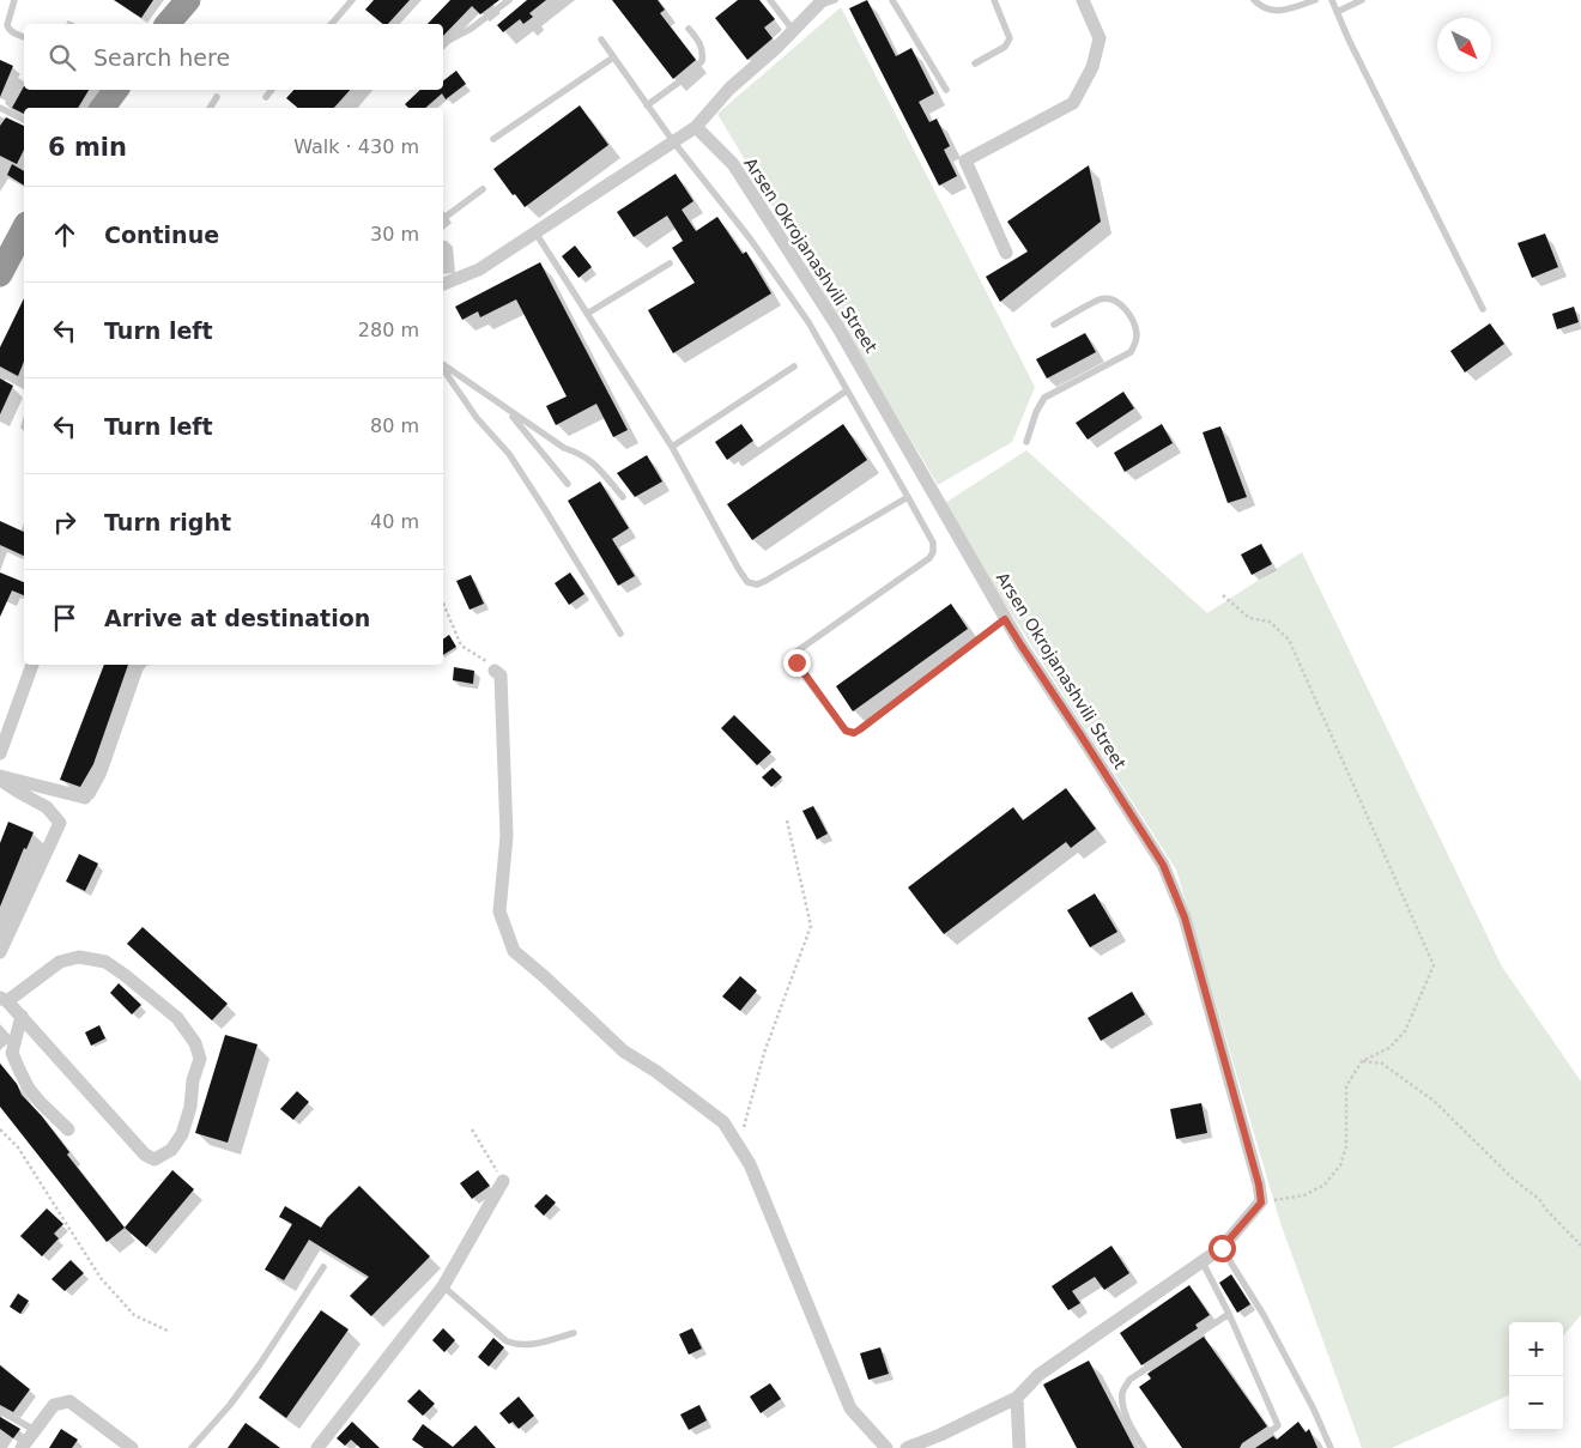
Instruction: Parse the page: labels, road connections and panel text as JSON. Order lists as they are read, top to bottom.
{
  "streets": {
    "street": ["Arsen Okrojanashvili Street"]
  },
  "north": "bottom right",
  "page": {
    "search": "Search here",
    "heading": ["6 min", "Walk · 430 m"],
    "list": [
      ["Continue", "30 m"],
      ["Turn left", "280 m"],
      ["Turn left", "80 m"],
      ["Turn right", "40 m"],
      "Arrive at destination"
    ],
    "map_buttons": ["+", "−"]
  }
}
